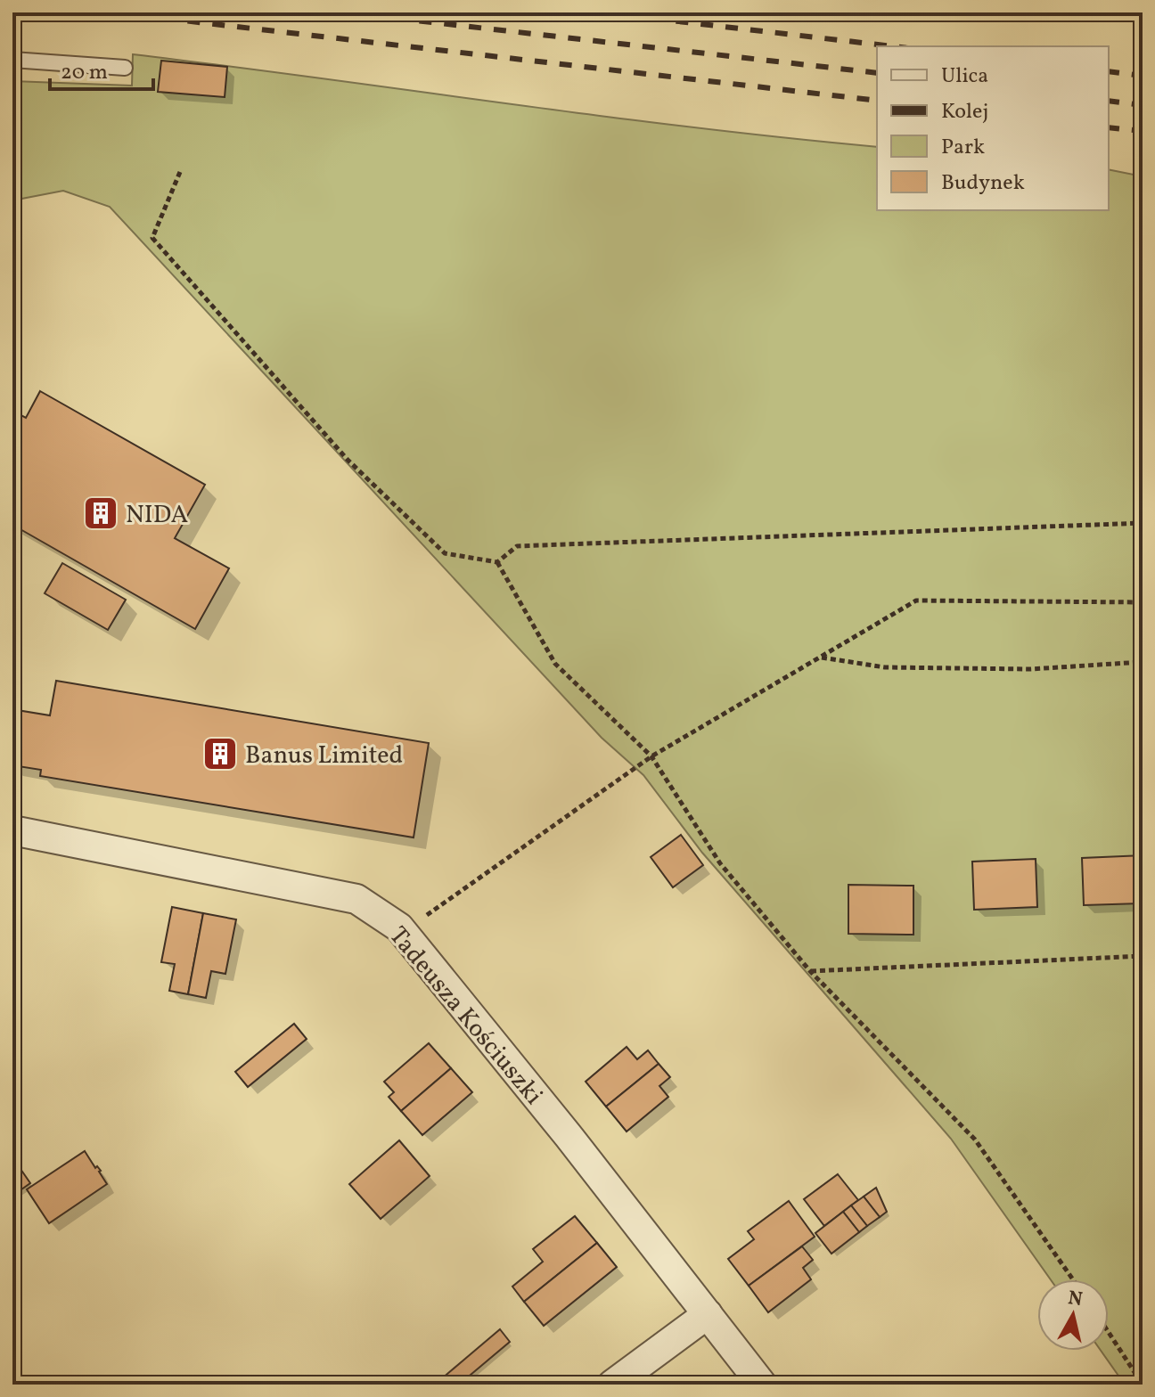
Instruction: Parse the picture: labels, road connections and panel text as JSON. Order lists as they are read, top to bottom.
{
  "streets": {
    "street": ["Tadeusza Kościuszki"]
  },
  "places": {
    "building": ["NIDA", "Banus Limited"]
  },
  "legend": [
    "Ulica",
    "Kolej",
    "Park",
    "Budynek"
  ],
  "scale_bar": "20 m",
  "north": "top"
}
